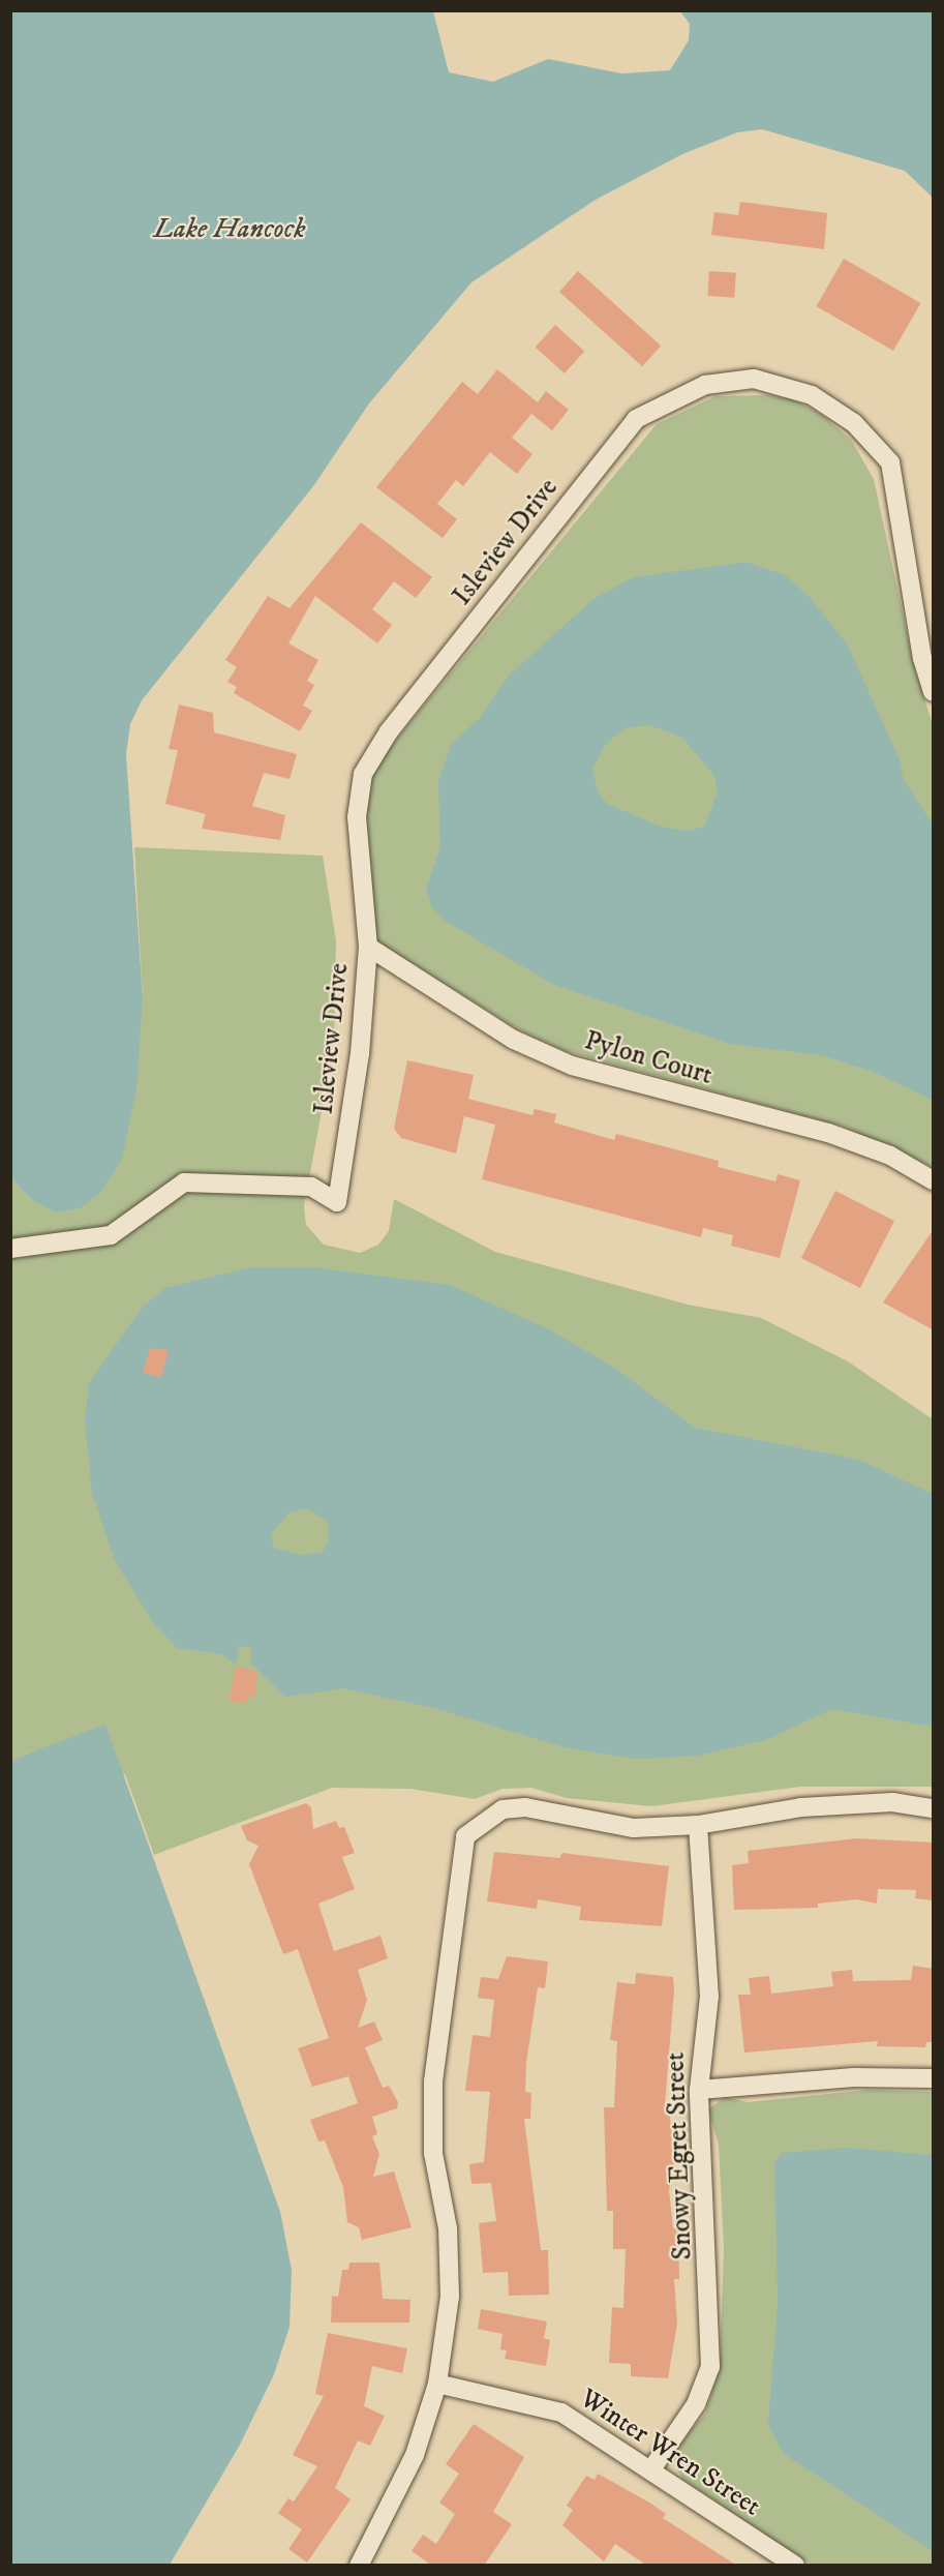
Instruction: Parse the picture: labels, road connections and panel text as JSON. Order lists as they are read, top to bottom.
{
  "streets": {
    "street": [
      "Isleview Drive",
      "Pylon Court",
      "Snowy Egret Street",
      "Winter Wren Street"
    ]
  },
  "crossings": [
    ["Isleview Drive", "Pylon Court"],
    ["Snowy Egret Street", "Winter Wren Street"]
  ],
  "water": ["Lake Hancock"]
}
